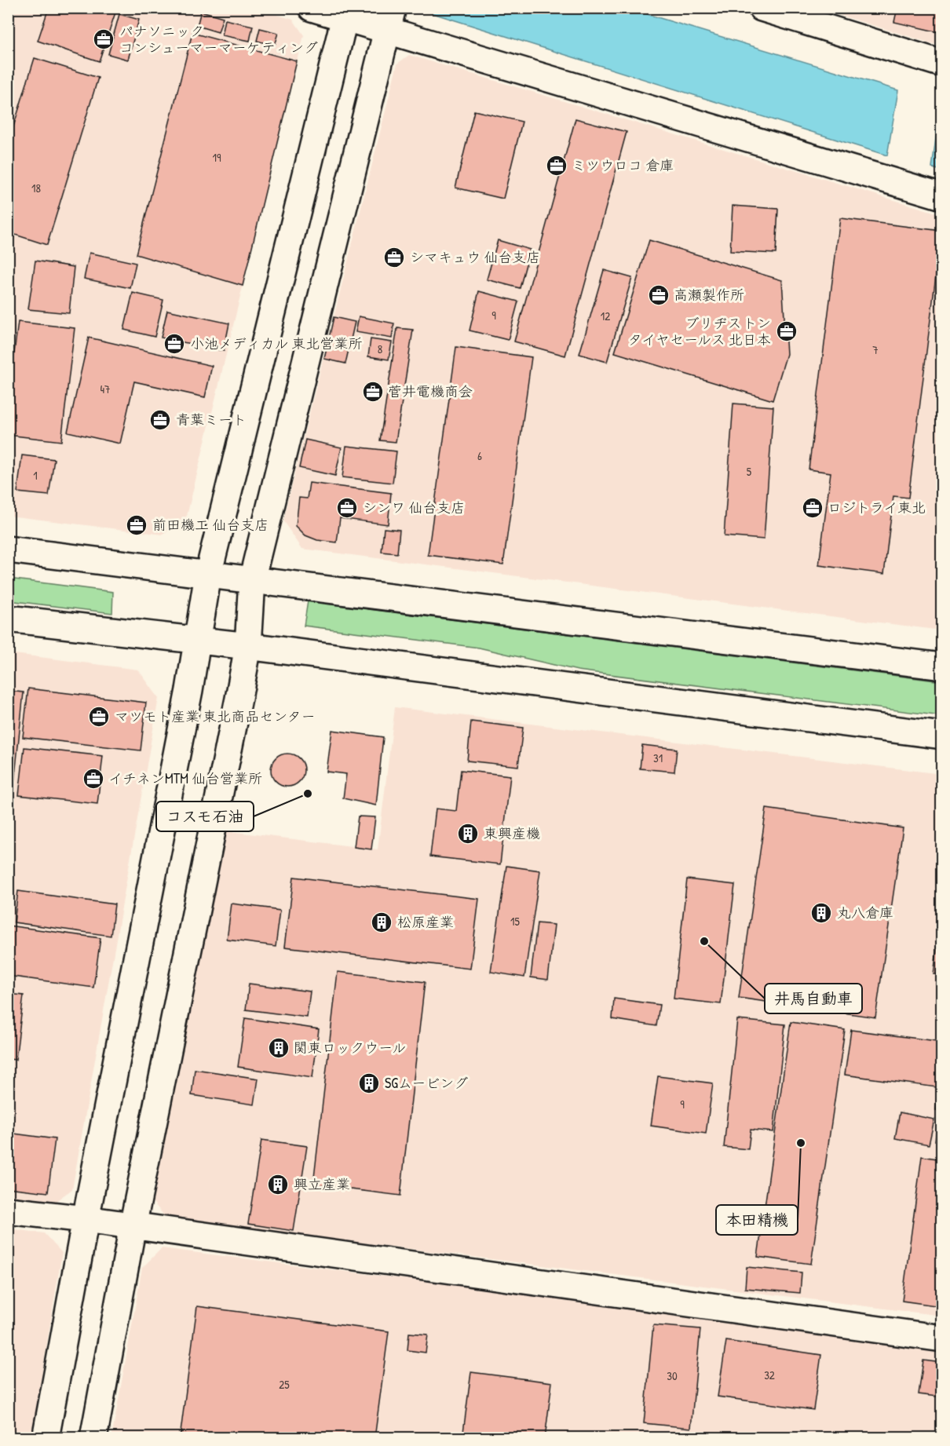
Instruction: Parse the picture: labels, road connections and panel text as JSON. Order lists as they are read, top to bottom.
{
  "places": {
    "office": [
      "パナソニック コンシューマーマーケティング",
      "ミツウロコ 倉庫",
      "シマキュウ 仙台支店",
      "高瀬製作所",
      "ブリヂストン タイヤセールス 北日本",
      "小池メディカル 東北営業所",
      "菅井電機商会",
      "青葉ミート",
      "シンワ 仙台支店",
      "ロジトライ東北",
      "前田機工 仙台支店",
      "マツモト産業 東北商品センター",
      "イチネンMTM 仙台営業所"
    ],
    "other": ["コスモ石油", "井馬自動車", "本田精機"],
    "building": [
      "東興産機",
      "丸八倉庫",
      "松原産業",
      "関東ロックウール",
      "SGムービング",
      "興立産業"
    ]
  },
  "house_numbers": [
    "19",
    "18",
    "9",
    "12",
    "8",
    "7",
    "47",
    "6",
    "5",
    "1",
    "31",
    "15",
    "9",
    "32",
    "30",
    "25"
  ]
}
